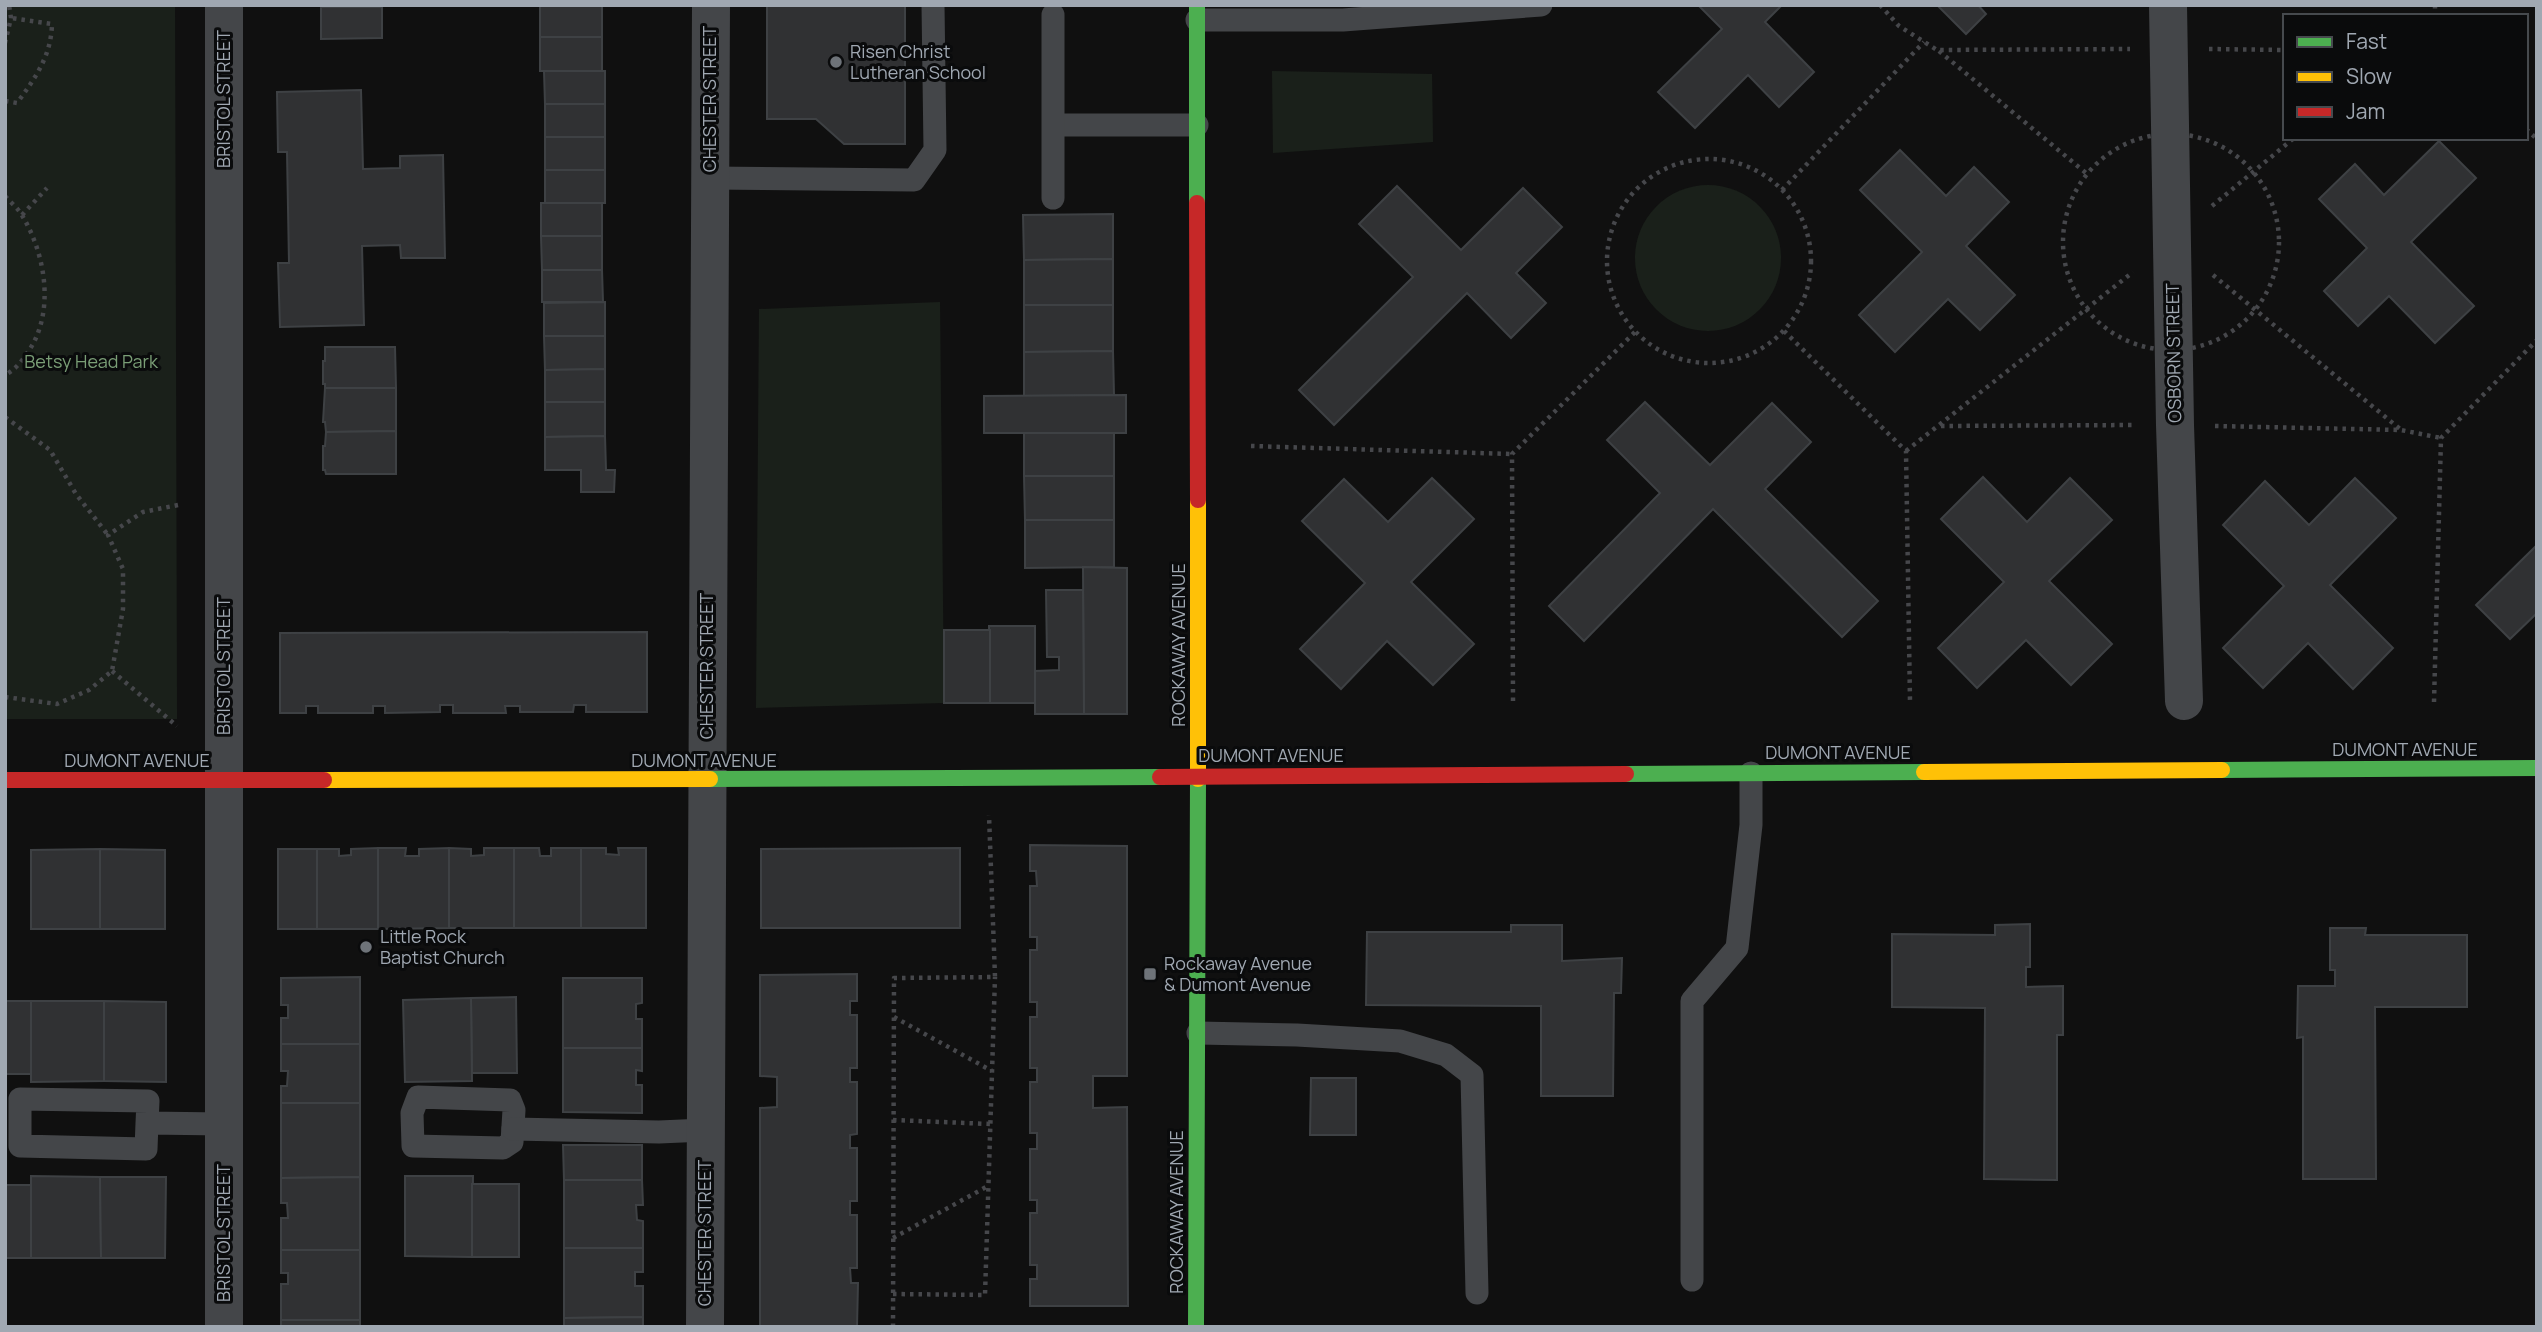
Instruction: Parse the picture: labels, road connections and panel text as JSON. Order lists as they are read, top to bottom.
{
  "streets": {
    "street": [
      "BRISTOL STREET",
      "CHESTER STREET",
      "OSBORN STREET",
      "ROCKAWAY AVENUE",
      "DUMONT AVENUE"
    ]
  },
  "crossings": [
    ["BRISTOL STREET", "DUMONT AVENUE"],
    ["CHESTER STREET", "DUMONT AVENUE"],
    ["ROCKAWAY AVENUE", "DUMONT AVENUE"]
  ],
  "parks": ["Betsy Head Park"],
  "places": {
    "other": ["Risen Christ Lutheran School", "Little Rock Baptist Church"],
    "transit": ["Rockaway Avenue & Dumont Avenue"]
  },
  "legend": ["Fast", "Slow", "Jam"]
}
